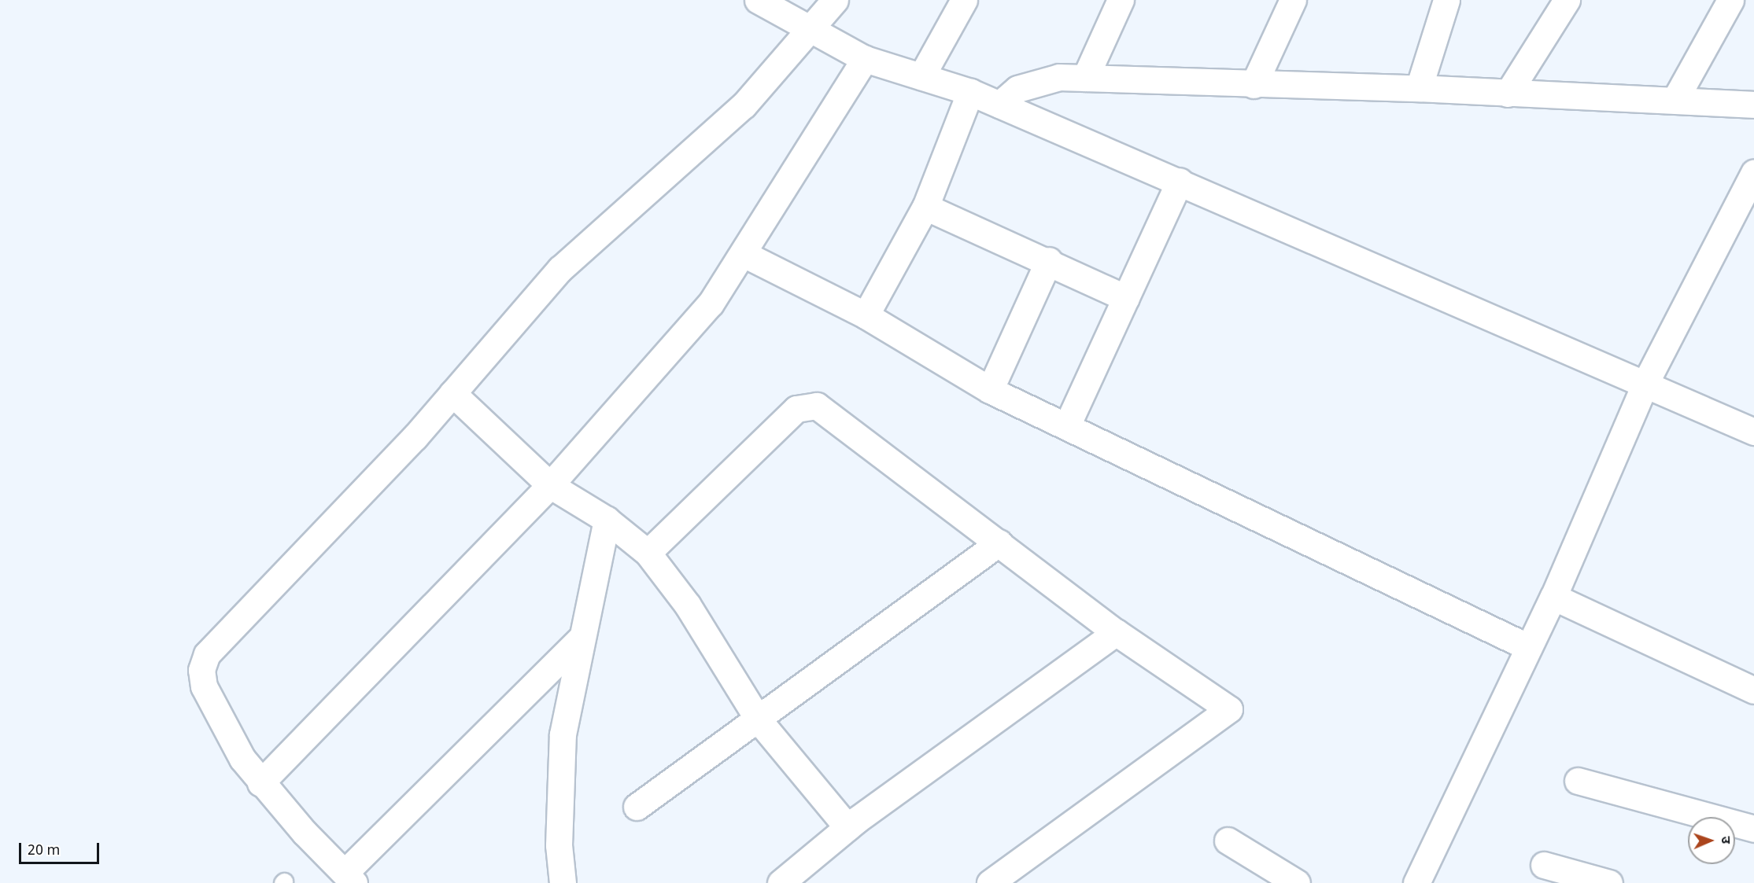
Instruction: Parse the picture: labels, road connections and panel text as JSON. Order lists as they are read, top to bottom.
{
  "scale_bar": "20 m",
  "north": "right"
}
